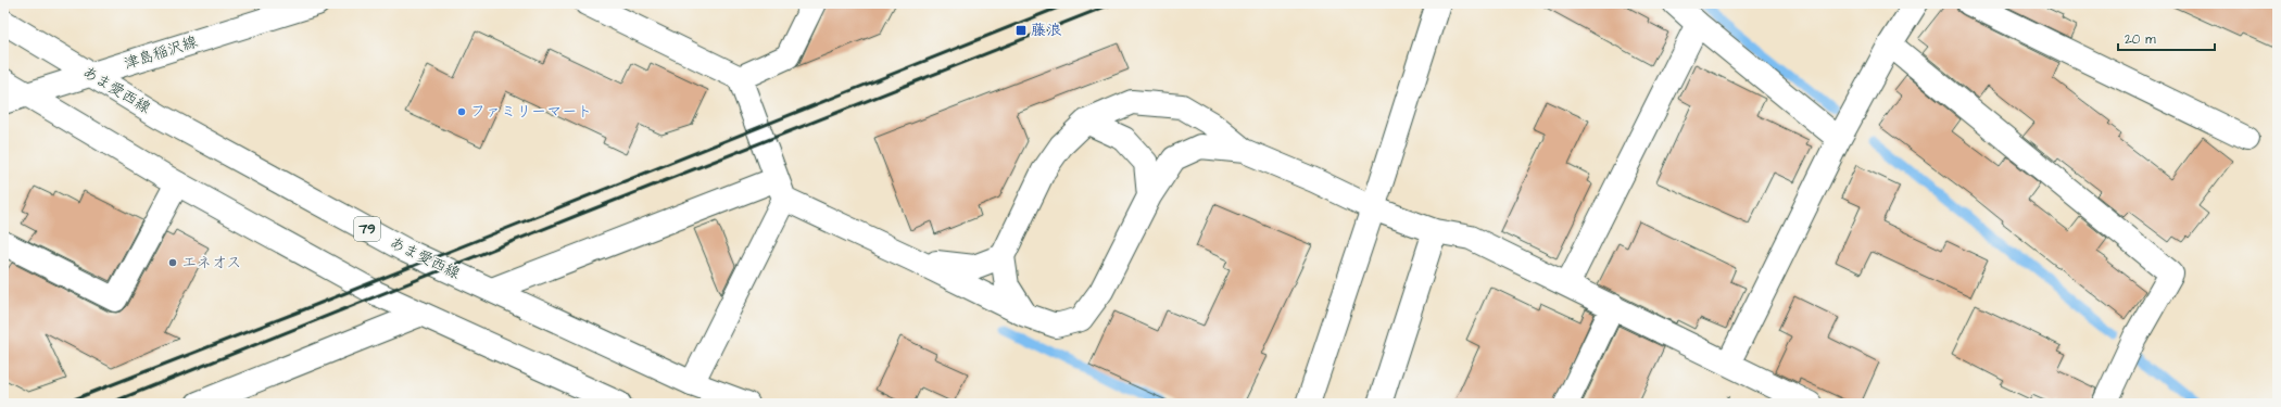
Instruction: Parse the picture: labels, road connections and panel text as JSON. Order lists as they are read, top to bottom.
{
  "streets": {
    "street": ["津島稲沢線", "あま愛西線", "79"]
  },
  "crossings": [
    ["津島稲沢線", "あま愛西線"]
  ],
  "places": {
    "transit": ["藤浪"],
    "other": ["ファミリーマート", "エネオス"]
  },
  "scale_bar": "20 m"
}
